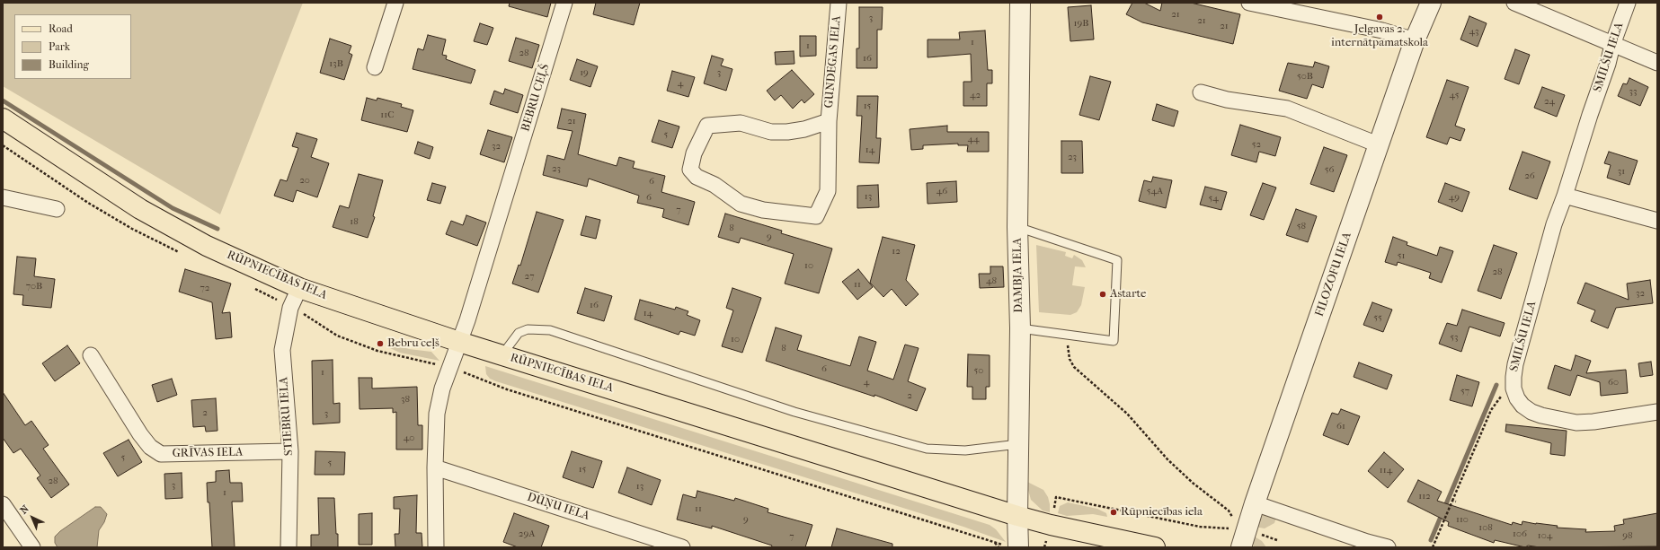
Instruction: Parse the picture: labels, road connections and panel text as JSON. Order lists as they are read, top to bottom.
{
  "streets": {
    "main road": ["RŪPNIECĪBAS IELA"],
    "street": [
      "SMILŠU IELA",
      "GUNDEGAS IELA",
      "BEBRU CEĻŠ",
      "FILOZOFU IELA",
      "DAMBJA IELA",
      "STIEBRU IELA",
      "GRĪVAS IELA",
      "DŪŅU IELA"
    ]
  },
  "crossings": [
    ["BEBRU CEĻŠ", "RŪPNIECĪBAS IELA"],
    ["BEBRU CEĻŠ", "DŪŅU IELA"],
    ["RŪPNIECĪBAS IELA", "DAMBJA IELA"],
    ["RŪPNIECĪBAS IELA", "STIEBRU IELA"],
    ["STIEBRU IELA", "GRĪVAS IELA"]
  ],
  "places": [
    "Jelgavas 2. internātpamatskola",
    "Astarte",
    "Bebru ceļš",
    "Rūpniecības iela"
  ],
  "house_numbers": [
    "21",
    "3",
    "21",
    "19B",
    "21",
    "43",
    "1",
    "1",
    "28",
    "16",
    "13B",
    "19",
    "3",
    "50B",
    "4",
    "33",
    "42",
    "45",
    "24",
    "15",
    "11C",
    "21",
    "5",
    "44",
    "52",
    "32",
    "14",
    "23",
    "23",
    "56",
    "31",
    "26",
    "20",
    "6",
    "46",
    "54A",
    "13",
    "6",
    "49",
    "54",
    "7",
    "18",
    "58",
    "8",
    "9",
    "12",
    "51",
    "10",
    "28",
    "27",
    "48",
    "11",
    "70B",
    "72",
    "32",
    "16",
    "14",
    "55",
    "53",
    "10",
    "8",
    "6",
    "50",
    "1",
    "4",
    "60",
    "57",
    "2",
    "38",
    "2",
    "3",
    "61",
    "40",
    "5",
    "5",
    "15",
    "114",
    "28",
    "3",
    "13",
    "1",
    "112",
    "11",
    "9",
    "110",
    "108",
    "29A",
    "106",
    "104",
    "98",
    "7"
  ],
  "legend": ["Road", "Park", "Building"],
  "north": "top left"
}
